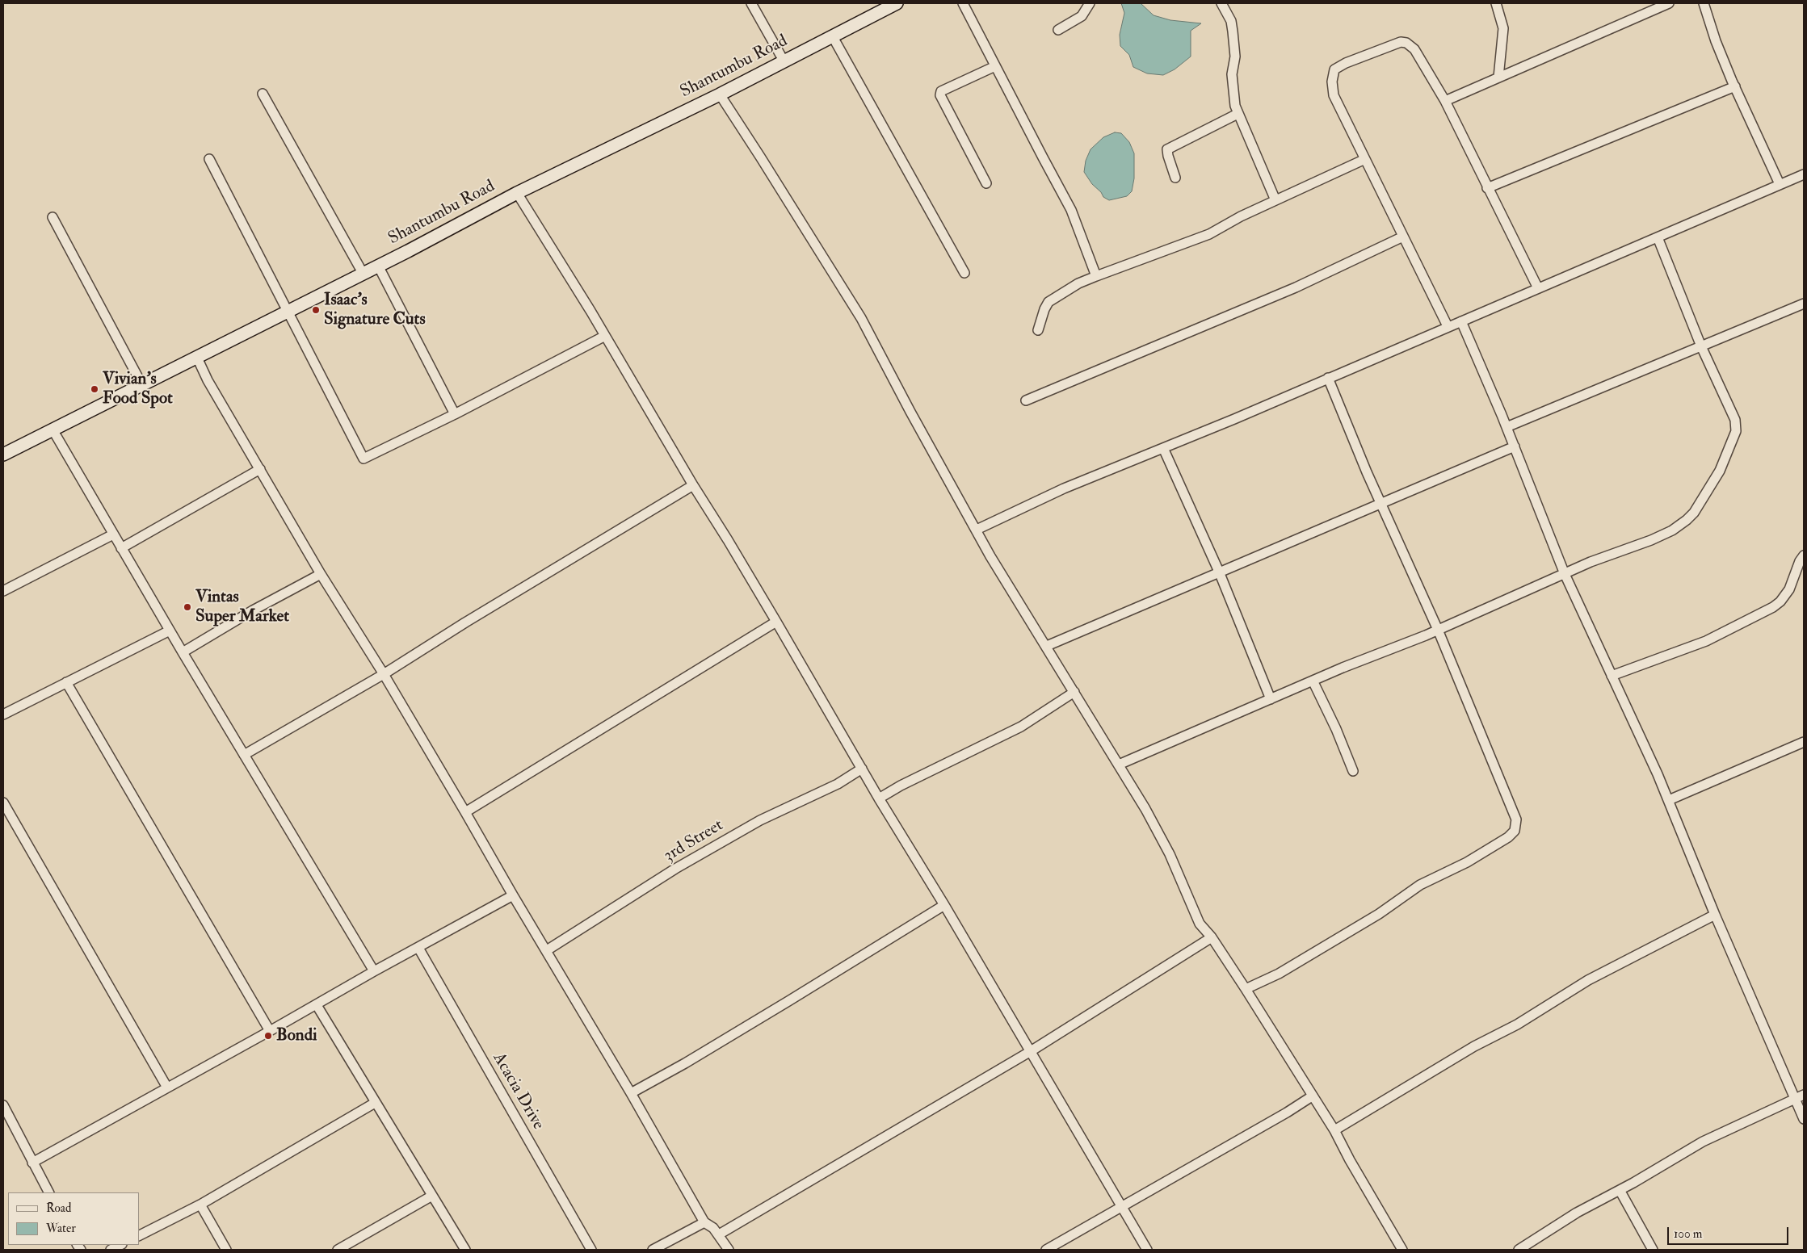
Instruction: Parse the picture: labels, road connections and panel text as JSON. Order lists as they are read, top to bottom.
{
  "streets": {
    "street": ["Shantumbu Road", "3rd Street", "Acacia Drive"]
  },
  "places": [
    "Isaac's Signature Cuts",
    "Vivian’s Food Spot",
    "Vintas Super Market",
    "Bondi"
  ],
  "legend": ["Road", "Water"],
  "scale_bar": "100 m"
}
